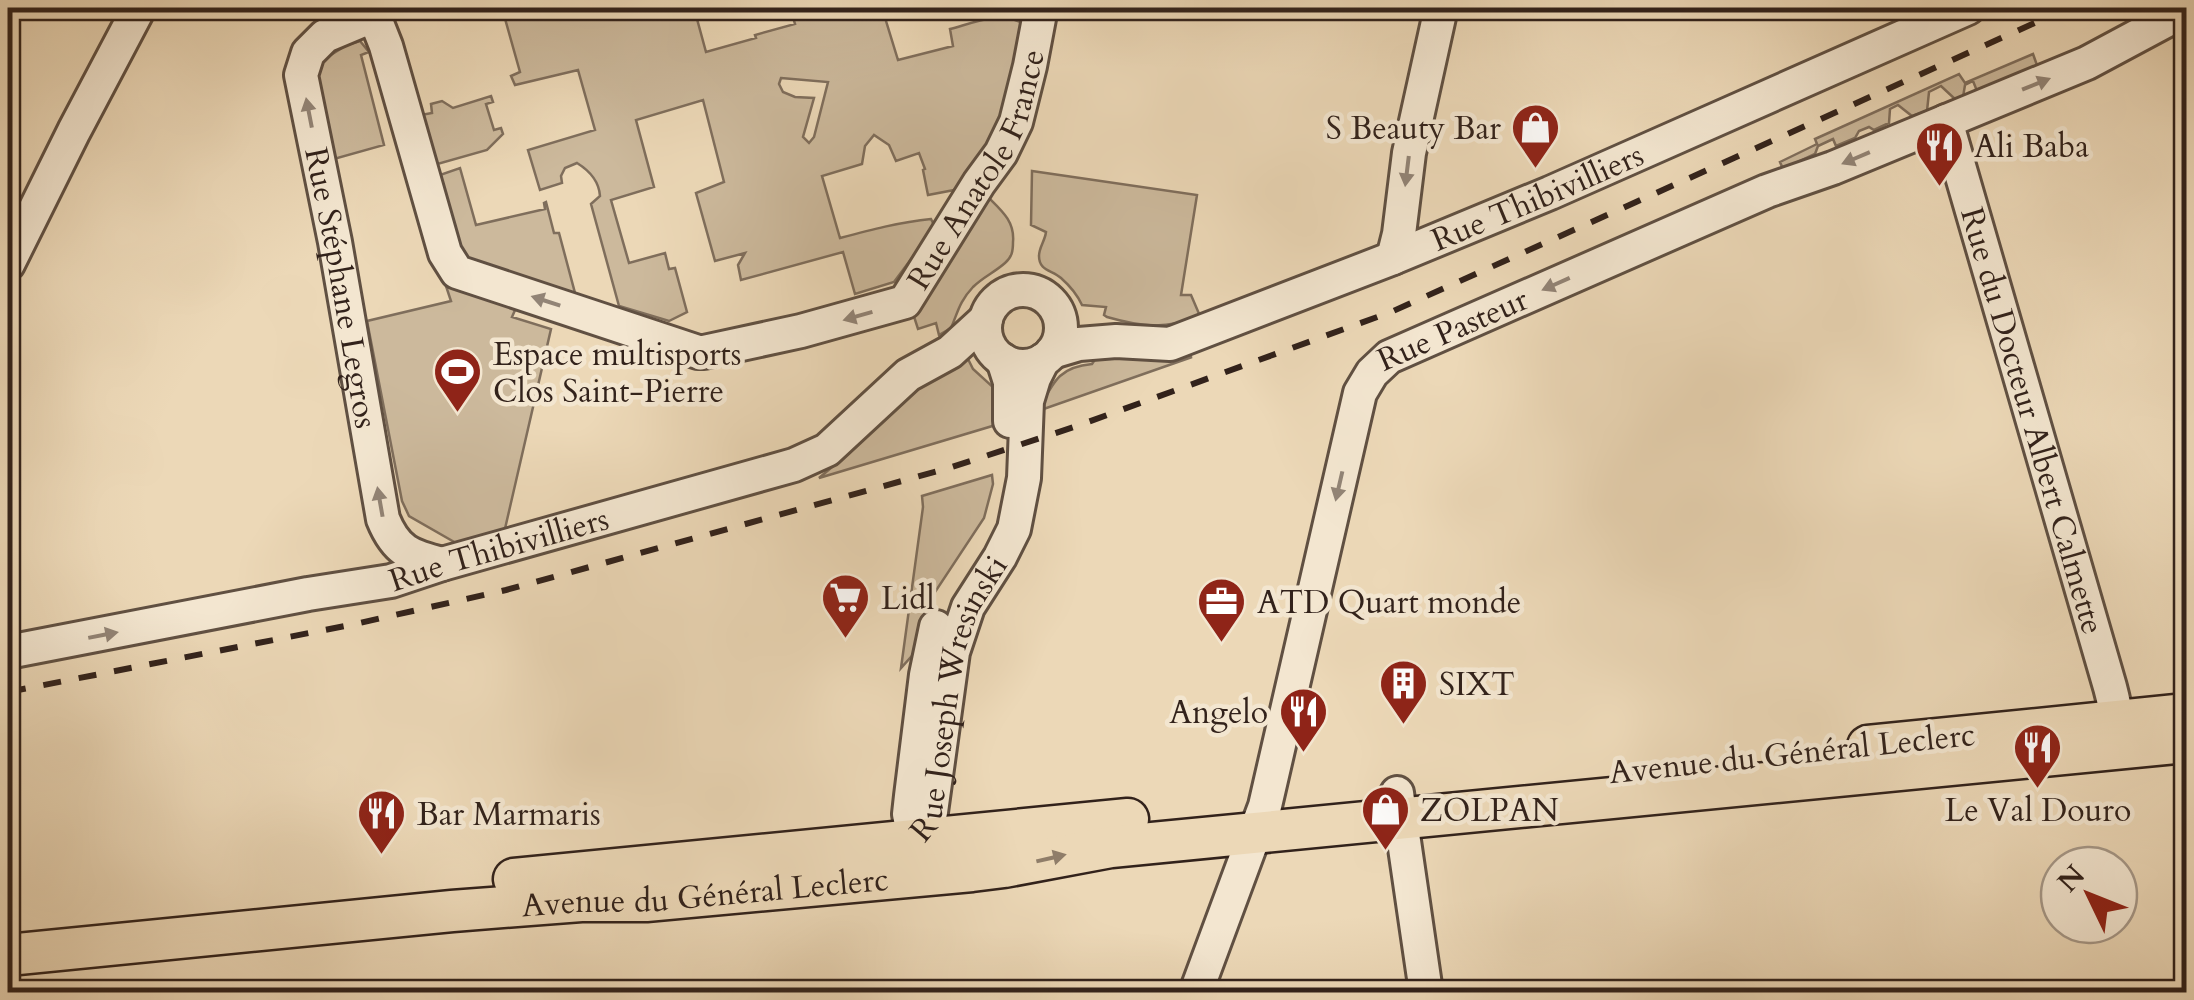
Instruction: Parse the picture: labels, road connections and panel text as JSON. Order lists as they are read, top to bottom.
{
  "streets": {
    "main road": ["Avenue du Général Leclerc"],
    "street": [
      "Rue Anatole France",
      "Rue Thibivilliers",
      "Rue Stéphane Legros",
      "Rue Pasteur",
      "Rue du Docteur Albert Calmette",
      "Rue Joseph Wresinski"
    ]
  },
  "crossings": [
    ["Rue Anatole France", "Rue Stéphane Legros"],
    ["Rue Thibivilliers", "Rue Stéphane Legros"],
    ["Rue Thibivilliers", "Rue Joseph Wresinski"],
    ["Rue Pasteur", "Rue du Docteur Albert Calmette"],
    ["Rue Pasteur", "Avenue du Général Leclerc"],
    ["Rue du Docteur Albert Calmette", "Avenue du Général Leclerc"],
    ["Rue Joseph Wresinski", "Avenue du Général Leclerc"]
  ],
  "one_way": ["Rue Stéphane Legros", "Rue Pasteur"],
  "places": {
    "shop": ["S Beauty Bar", "ZOLPAN"],
    "restaurant": [
      "Ali Baba",
      "Angelo",
      "Le Val Douro",
      "Bar Marmaris"
    ],
    "sports": ["Espace multisports Clos Saint-Pierre"],
    "supermarket": ["Lidl"],
    "office": ["ATD Quart monde"],
    "building": ["SIXT"]
  },
  "north": "top left"
}
